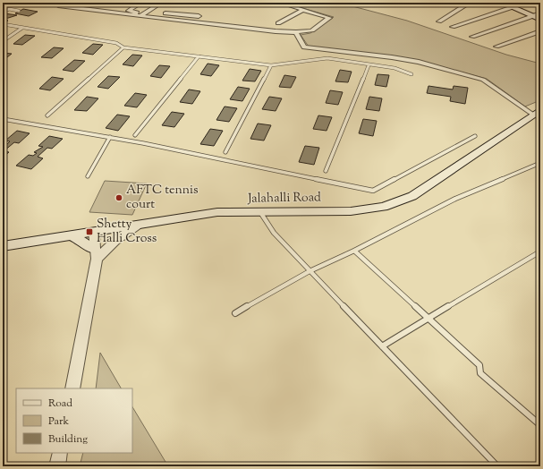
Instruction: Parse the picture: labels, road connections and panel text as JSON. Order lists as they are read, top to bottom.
{
  "streets": {
    "main road": ["Jalahalli Road"]
  },
  "places": {
    "other": ["AFTC tennis court"],
    "transit": ["Shetty Halli Cross"]
  },
  "legend": ["Road", "Park", "Building"]
}
